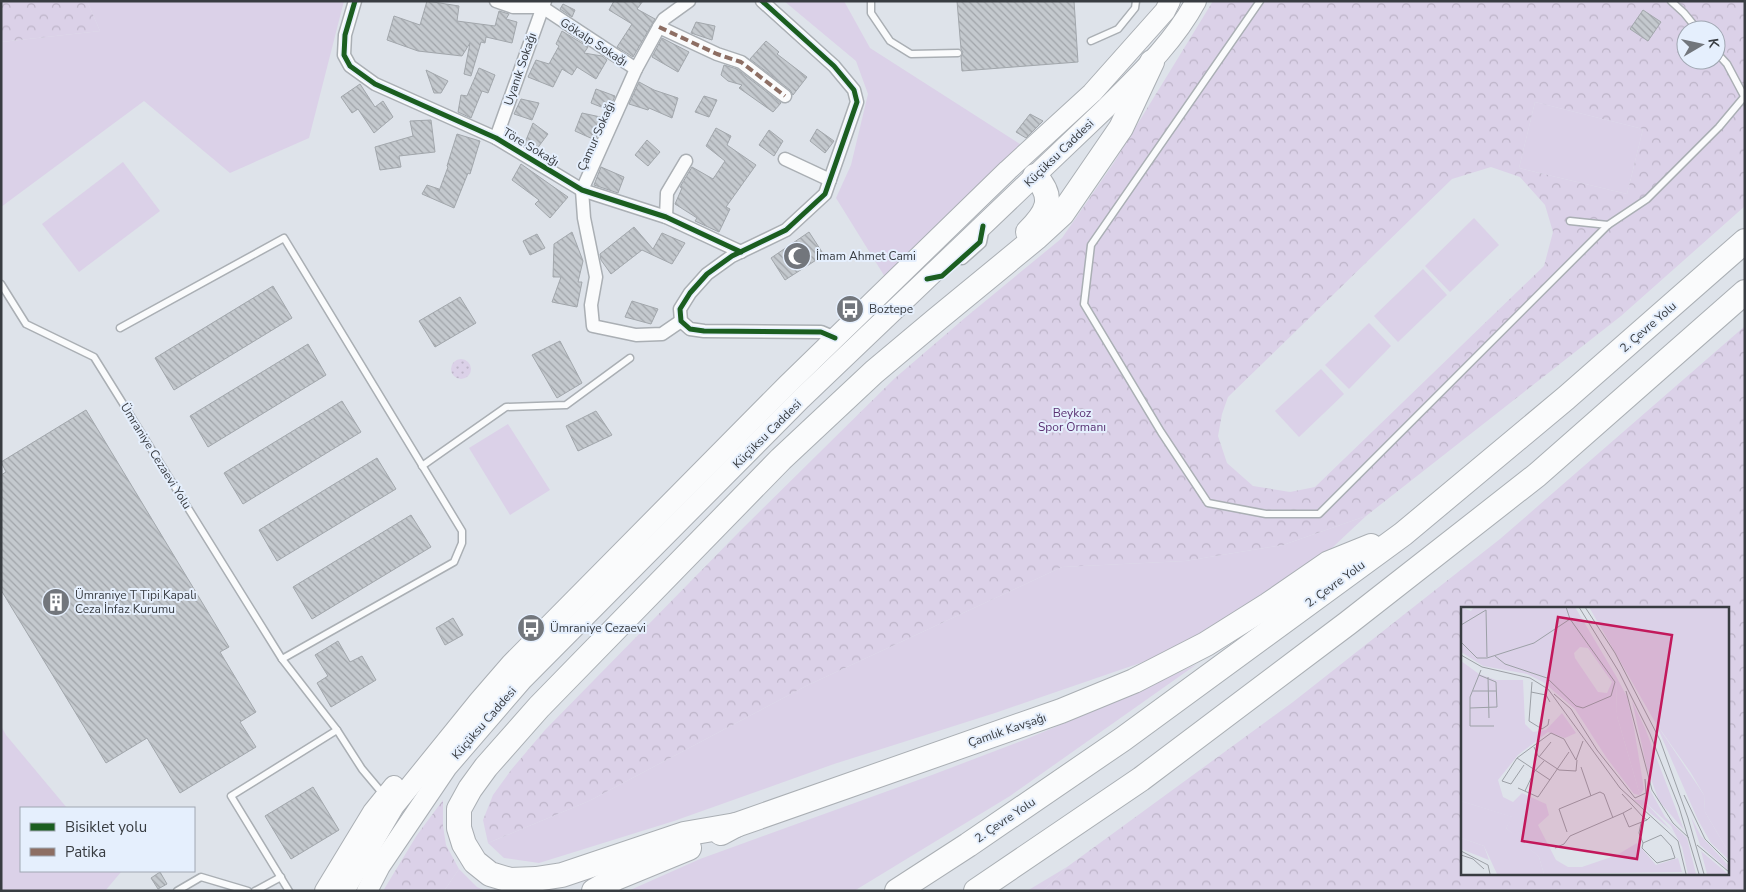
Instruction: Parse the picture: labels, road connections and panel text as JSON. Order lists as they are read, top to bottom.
{
  "streets": {
    "highway": ["2. Çevre Yolu", "Çamlık Kavşağı"],
    "main road": ["Küçüksu Caddesi"],
    "street": [
      "Gökalp Sokağı",
      "Uyanık Sokağı",
      "Çamur Sokağı",
      "Töre Sokağı"
    ],
    "lane": ["Ümraniye Cezaevi Yolu"]
  },
  "crossings": [
    ["Gökalp Sokağı", "Uyanık Sokağı"],
    ["Gökalp Sokağı", "Çamur Sokağı"],
    ["Uyanık Sokağı", "Töre Sokağı"],
    ["Çamur Sokağı", "Töre Sokağı"],
    ["Küçüksu Caddesi", "Ümraniye Cezaevi Yolu"],
    ["2. Çevre Yolu", "Çamlık Kavşağı"]
  ],
  "parks": ["Beykoz Spor Ormanı"],
  "places": {
    "mosque": ["İmam Ahmet Cami"],
    "bus stop": ["Boztepe", "Ümraniye Cezaevi"],
    "building": ["Ümraniye T Tipi Kapalı Ceza İnfaz Kurumu"]
  },
  "legend": ["Bisiklet yolu", "Patika"],
  "north": "right"
}
